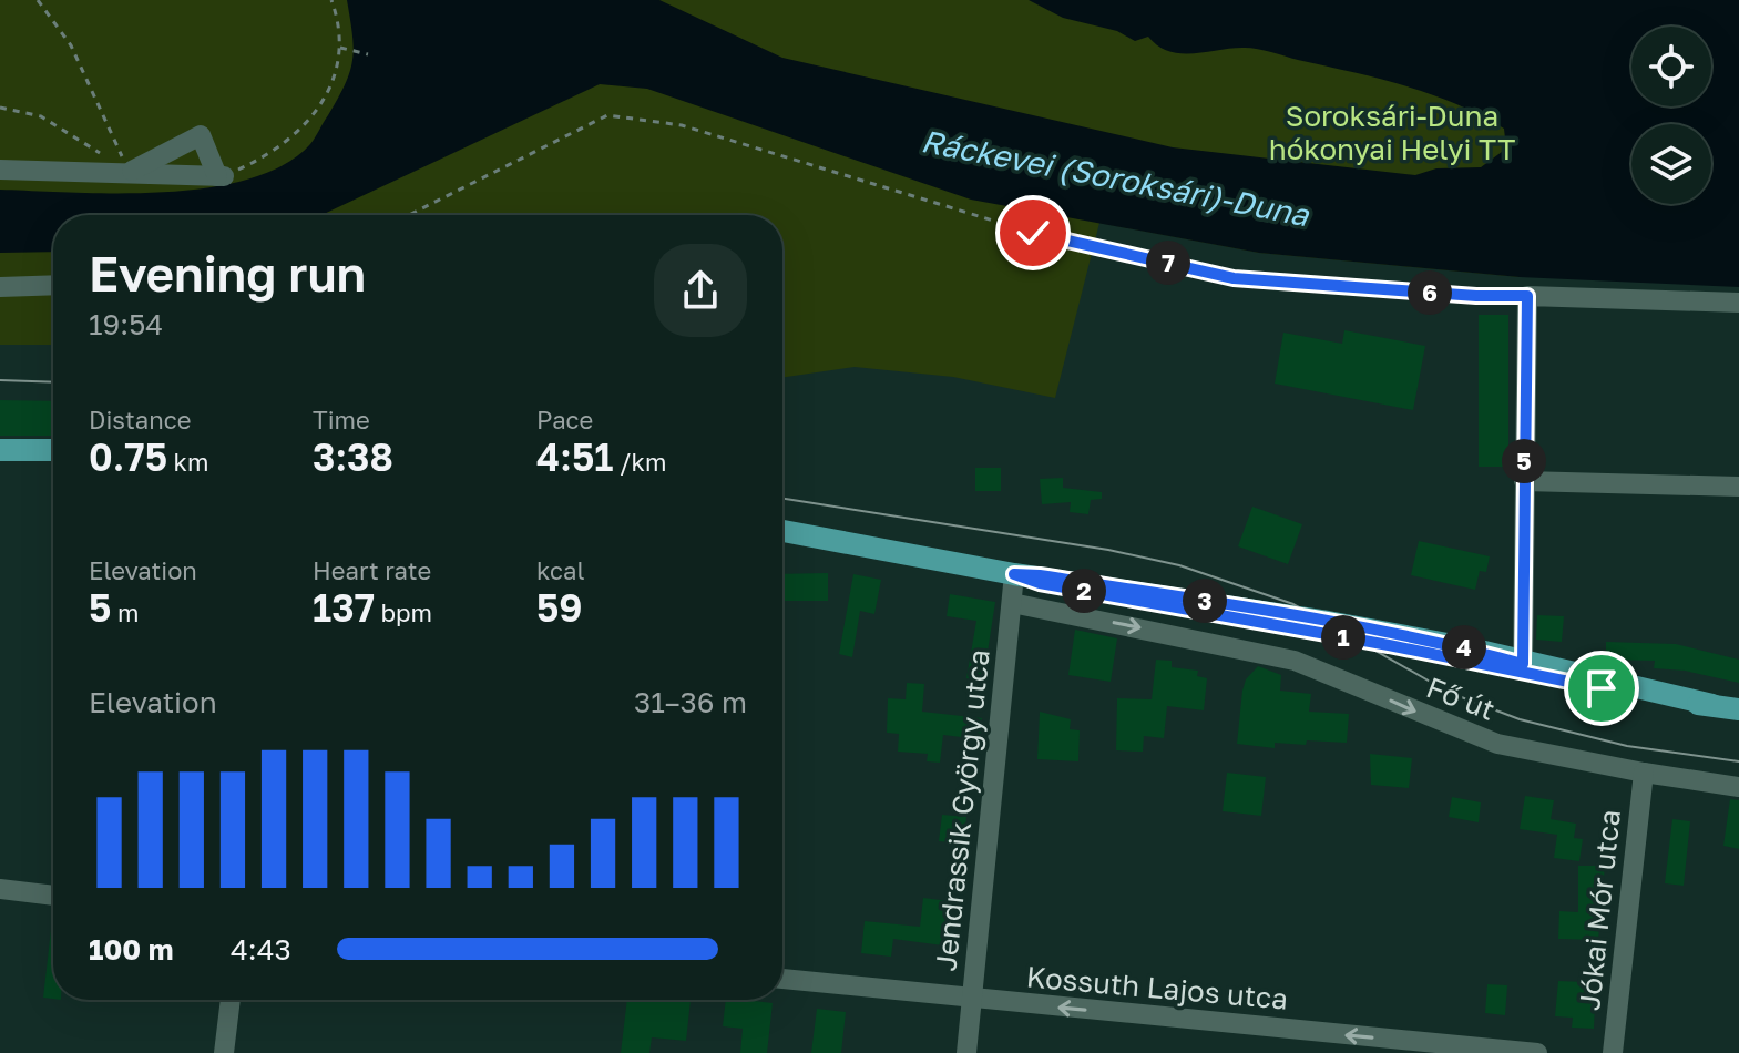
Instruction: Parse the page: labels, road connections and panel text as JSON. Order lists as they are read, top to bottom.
{
  "streets": {
    "main road": ["Fő út"],
    "street": ["Jendrassik György utca", "Jókai Mór utca", "Kossuth Lajos utca"]
  },
  "crossings": [
    ["Fő út", "Jendrassik György utca"],
    ["Fő út", "Jókai Mór utca"],
    ["Jendrassik György utca", "Kossuth Lajos utca"]
  ],
  "one_way": ["Kossuth Lajos utca"],
  "water": ["Ráckevei (Soroksári)-Duna"],
  "parks": ["Soroksári-Duna hókonyai Helyi TT"],
  "page": {
    "heading": ["Evening run", "19:54"],
    "pins": [
      "7",
      "6",
      "5",
      "2",
      "3",
      "1",
      "4"
    ],
    "stats": [
      ["Distance", "0.75 km"],
      ["Time", "3:38"],
      ["Pace", "4:51 /km"],
      ["Elevation", "5 m"],
      ["Heart rate", "137 bpm"],
      ["kcal", "59"]
    ],
    "chart": ["Elevation", "31–36 m"],
    "list": [
      {
        "name": "100 m",
        "note": "4:43"
      }
    ]
  }
}
